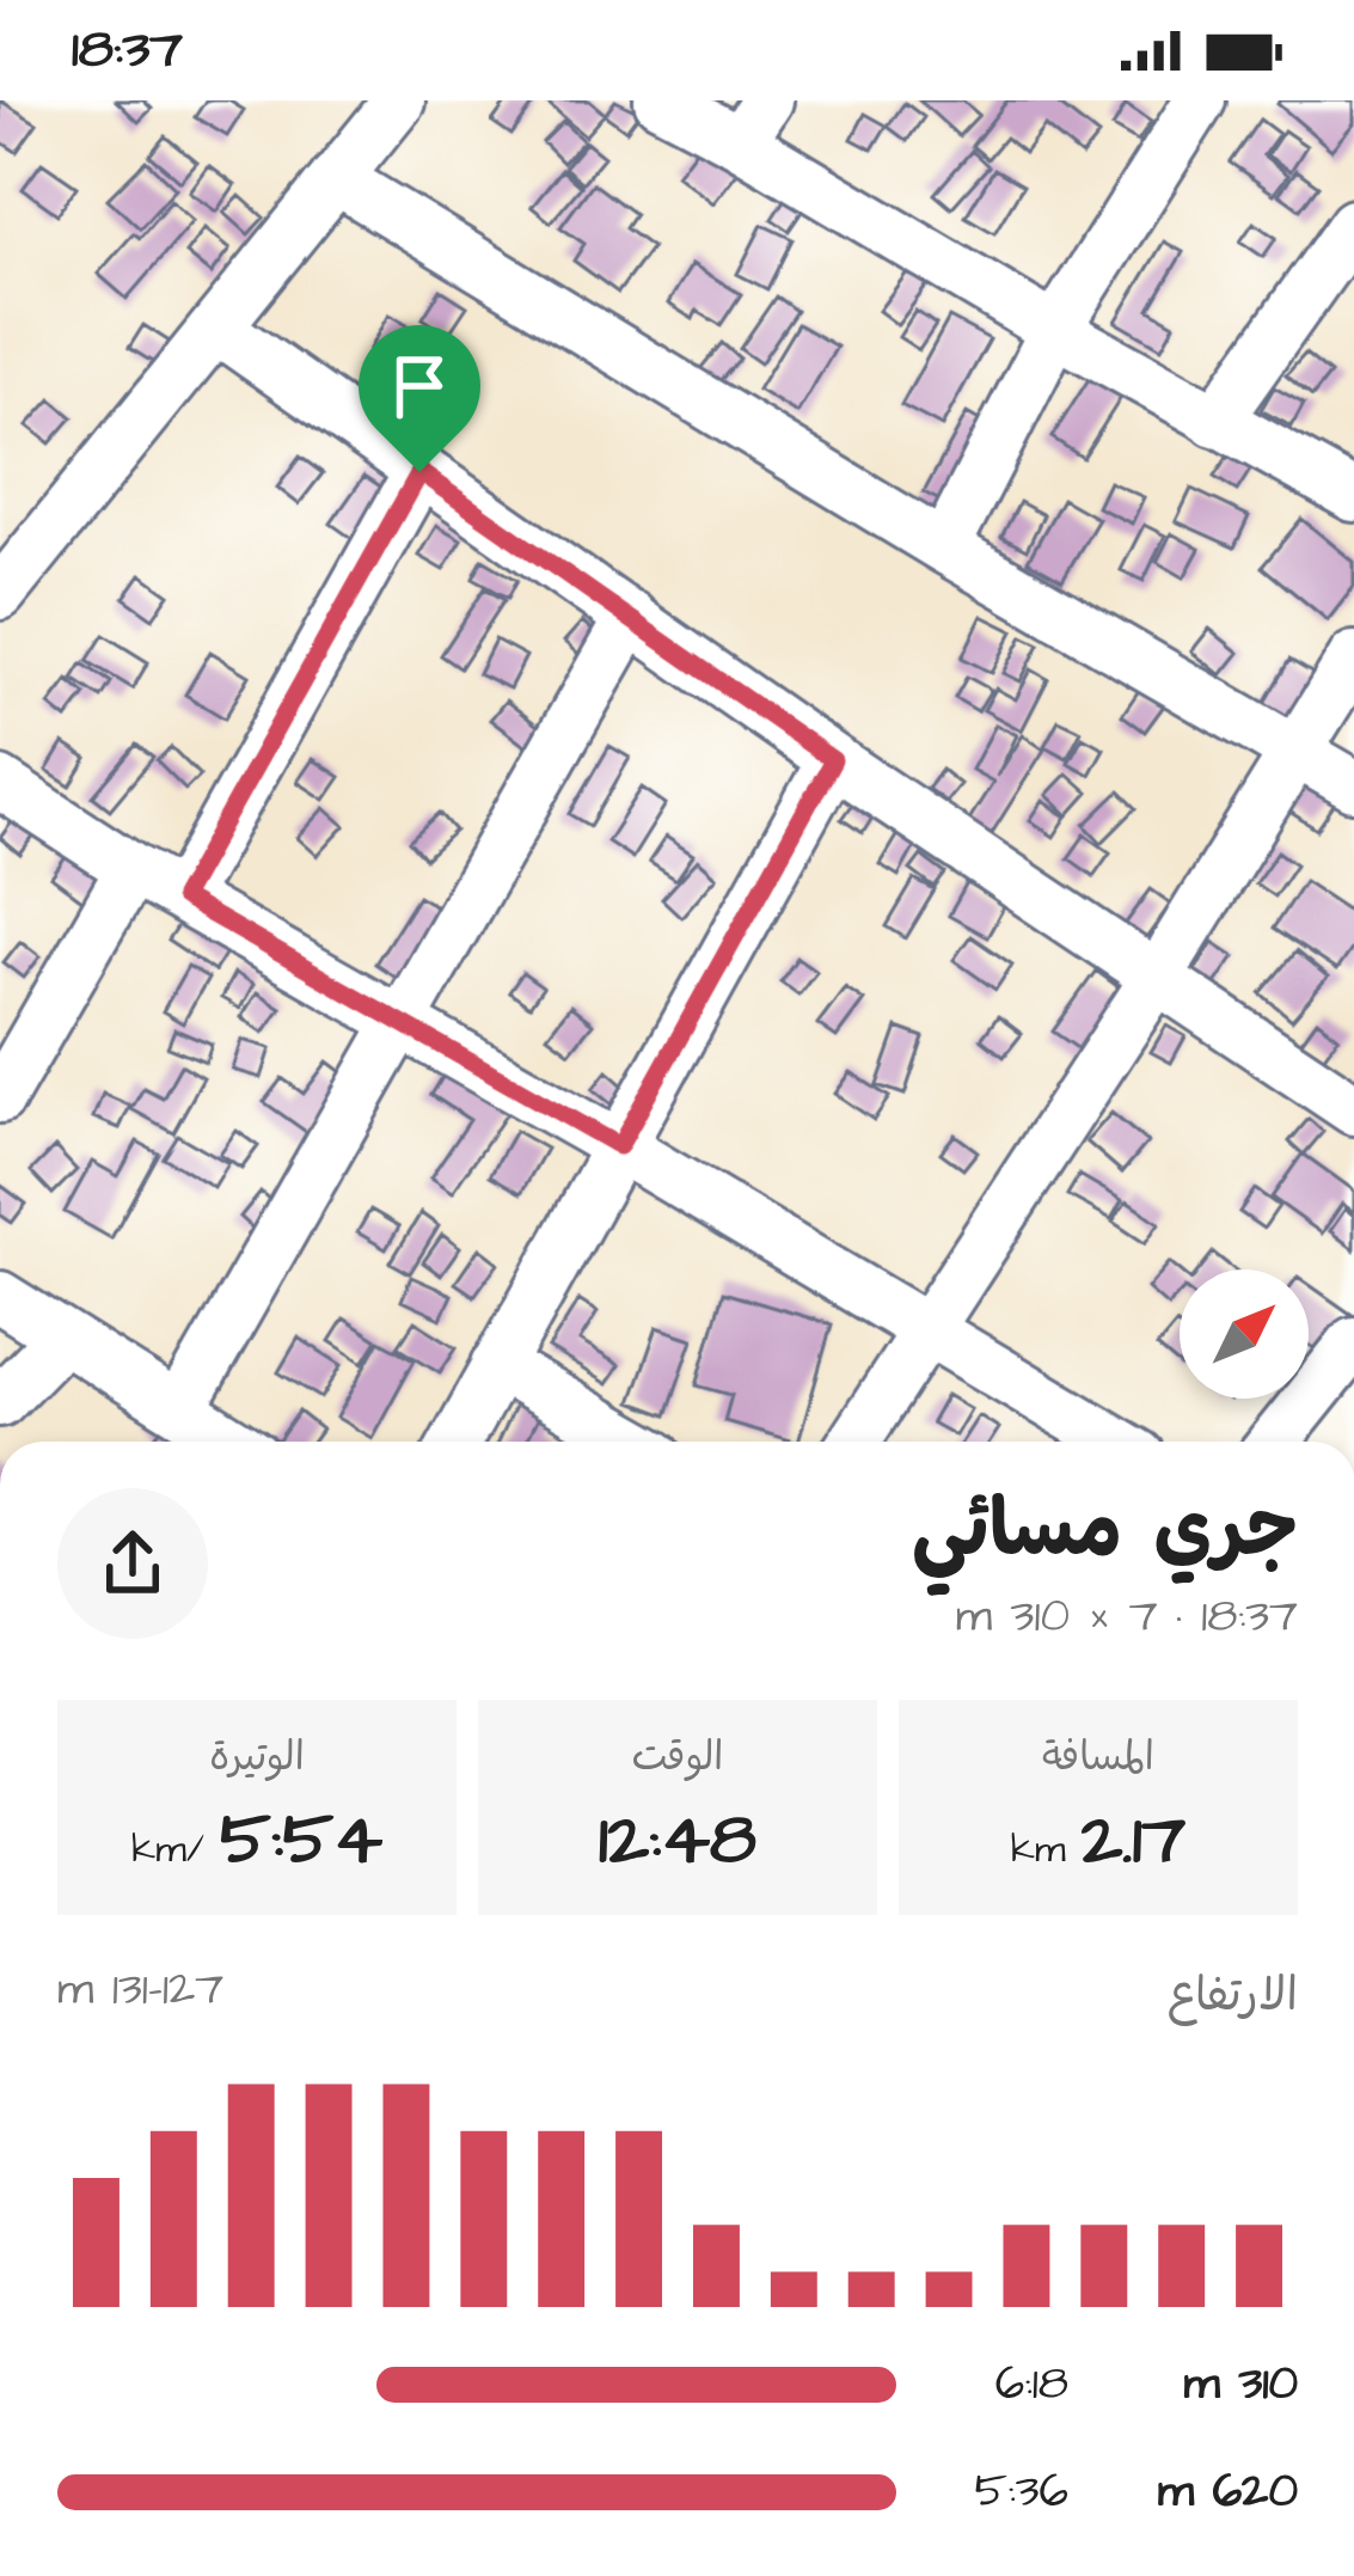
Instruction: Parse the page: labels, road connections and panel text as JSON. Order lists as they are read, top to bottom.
{
  "north": "top right",
  "page": {
    "status": "18:37",
    "heading": ["جري مسائي", "18:37 · 7 × 310 m"],
    "stats": [
      ["المسافة", "2.17 km"],
      ["الوقت", "12:48"],
      ["الوتيرة", "5:54 /km"]
    ],
    "chart": ["الارتفاع", "127–131 m"],
    "list": [
      {
        "name": "310 m",
        "note": "6:18"
      },
      {
        "name": "620 m",
        "note": "5:36"
      }
    ]
  }
}
